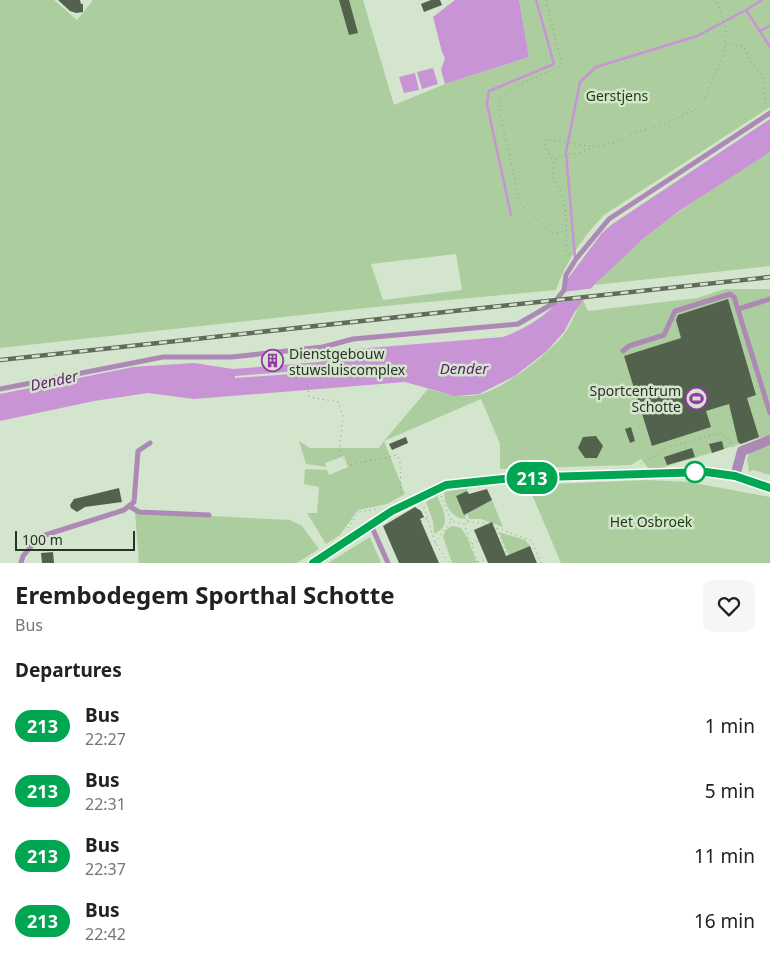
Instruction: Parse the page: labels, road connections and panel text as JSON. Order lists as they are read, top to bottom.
{
  "water": ["Dender"],
  "parks": ["Gerstjens", "Het Osbroek"],
  "places": {
    "building": ["Dienstgebouw stuwsluiscomplex"],
    "sports": ["Sportcentrum Schotte"]
  },
  "lines": ["bus line 213"],
  "scale_bar": "100 m",
  "page": {
    "on_map": "213",
    "scale": "100 m",
    "heading": [
      ["Erembodegem Sporthal Schotte", "Bus"],
      "Departures"
    ],
    "list": [
      {
        "mark": "213",
        "name": "Bus",
        "note": "22:27",
        "value": "1 min"
      },
      {
        "mark": "213",
        "name": "Bus",
        "note": "22:31",
        "value": "5 min"
      },
      {
        "mark": "213",
        "name": "Bus",
        "note": "22:37",
        "value": "11 min"
      },
      {
        "mark": "213",
        "name": "Bus",
        "note": "22:42",
        "value": "16 min"
      }
    ]
  }
}
